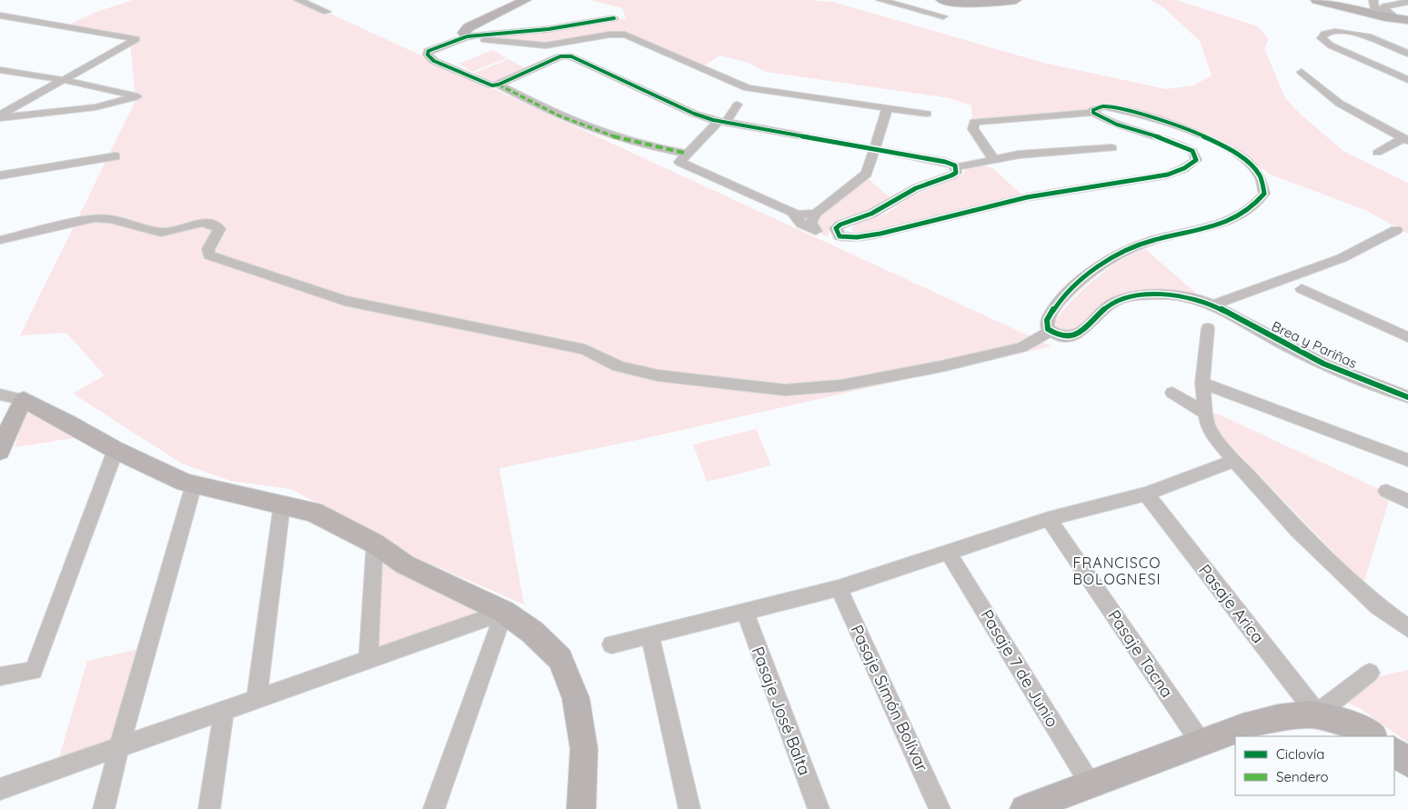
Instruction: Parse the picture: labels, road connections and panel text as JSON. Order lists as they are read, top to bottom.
{
  "streets": {
    "street": [
      "Brea y Pariñas",
      "Pasaje Arica",
      "Pasaje Tacna",
      "Pasaje 7 de Junio",
      "Pasaje Simón Bolívar",
      "Pasaje José Balta"
    ]
  },
  "districts": ["FRANCISCO BOLOGNESI"],
  "legend": ["Ciclovía", "Sendero"]
}
